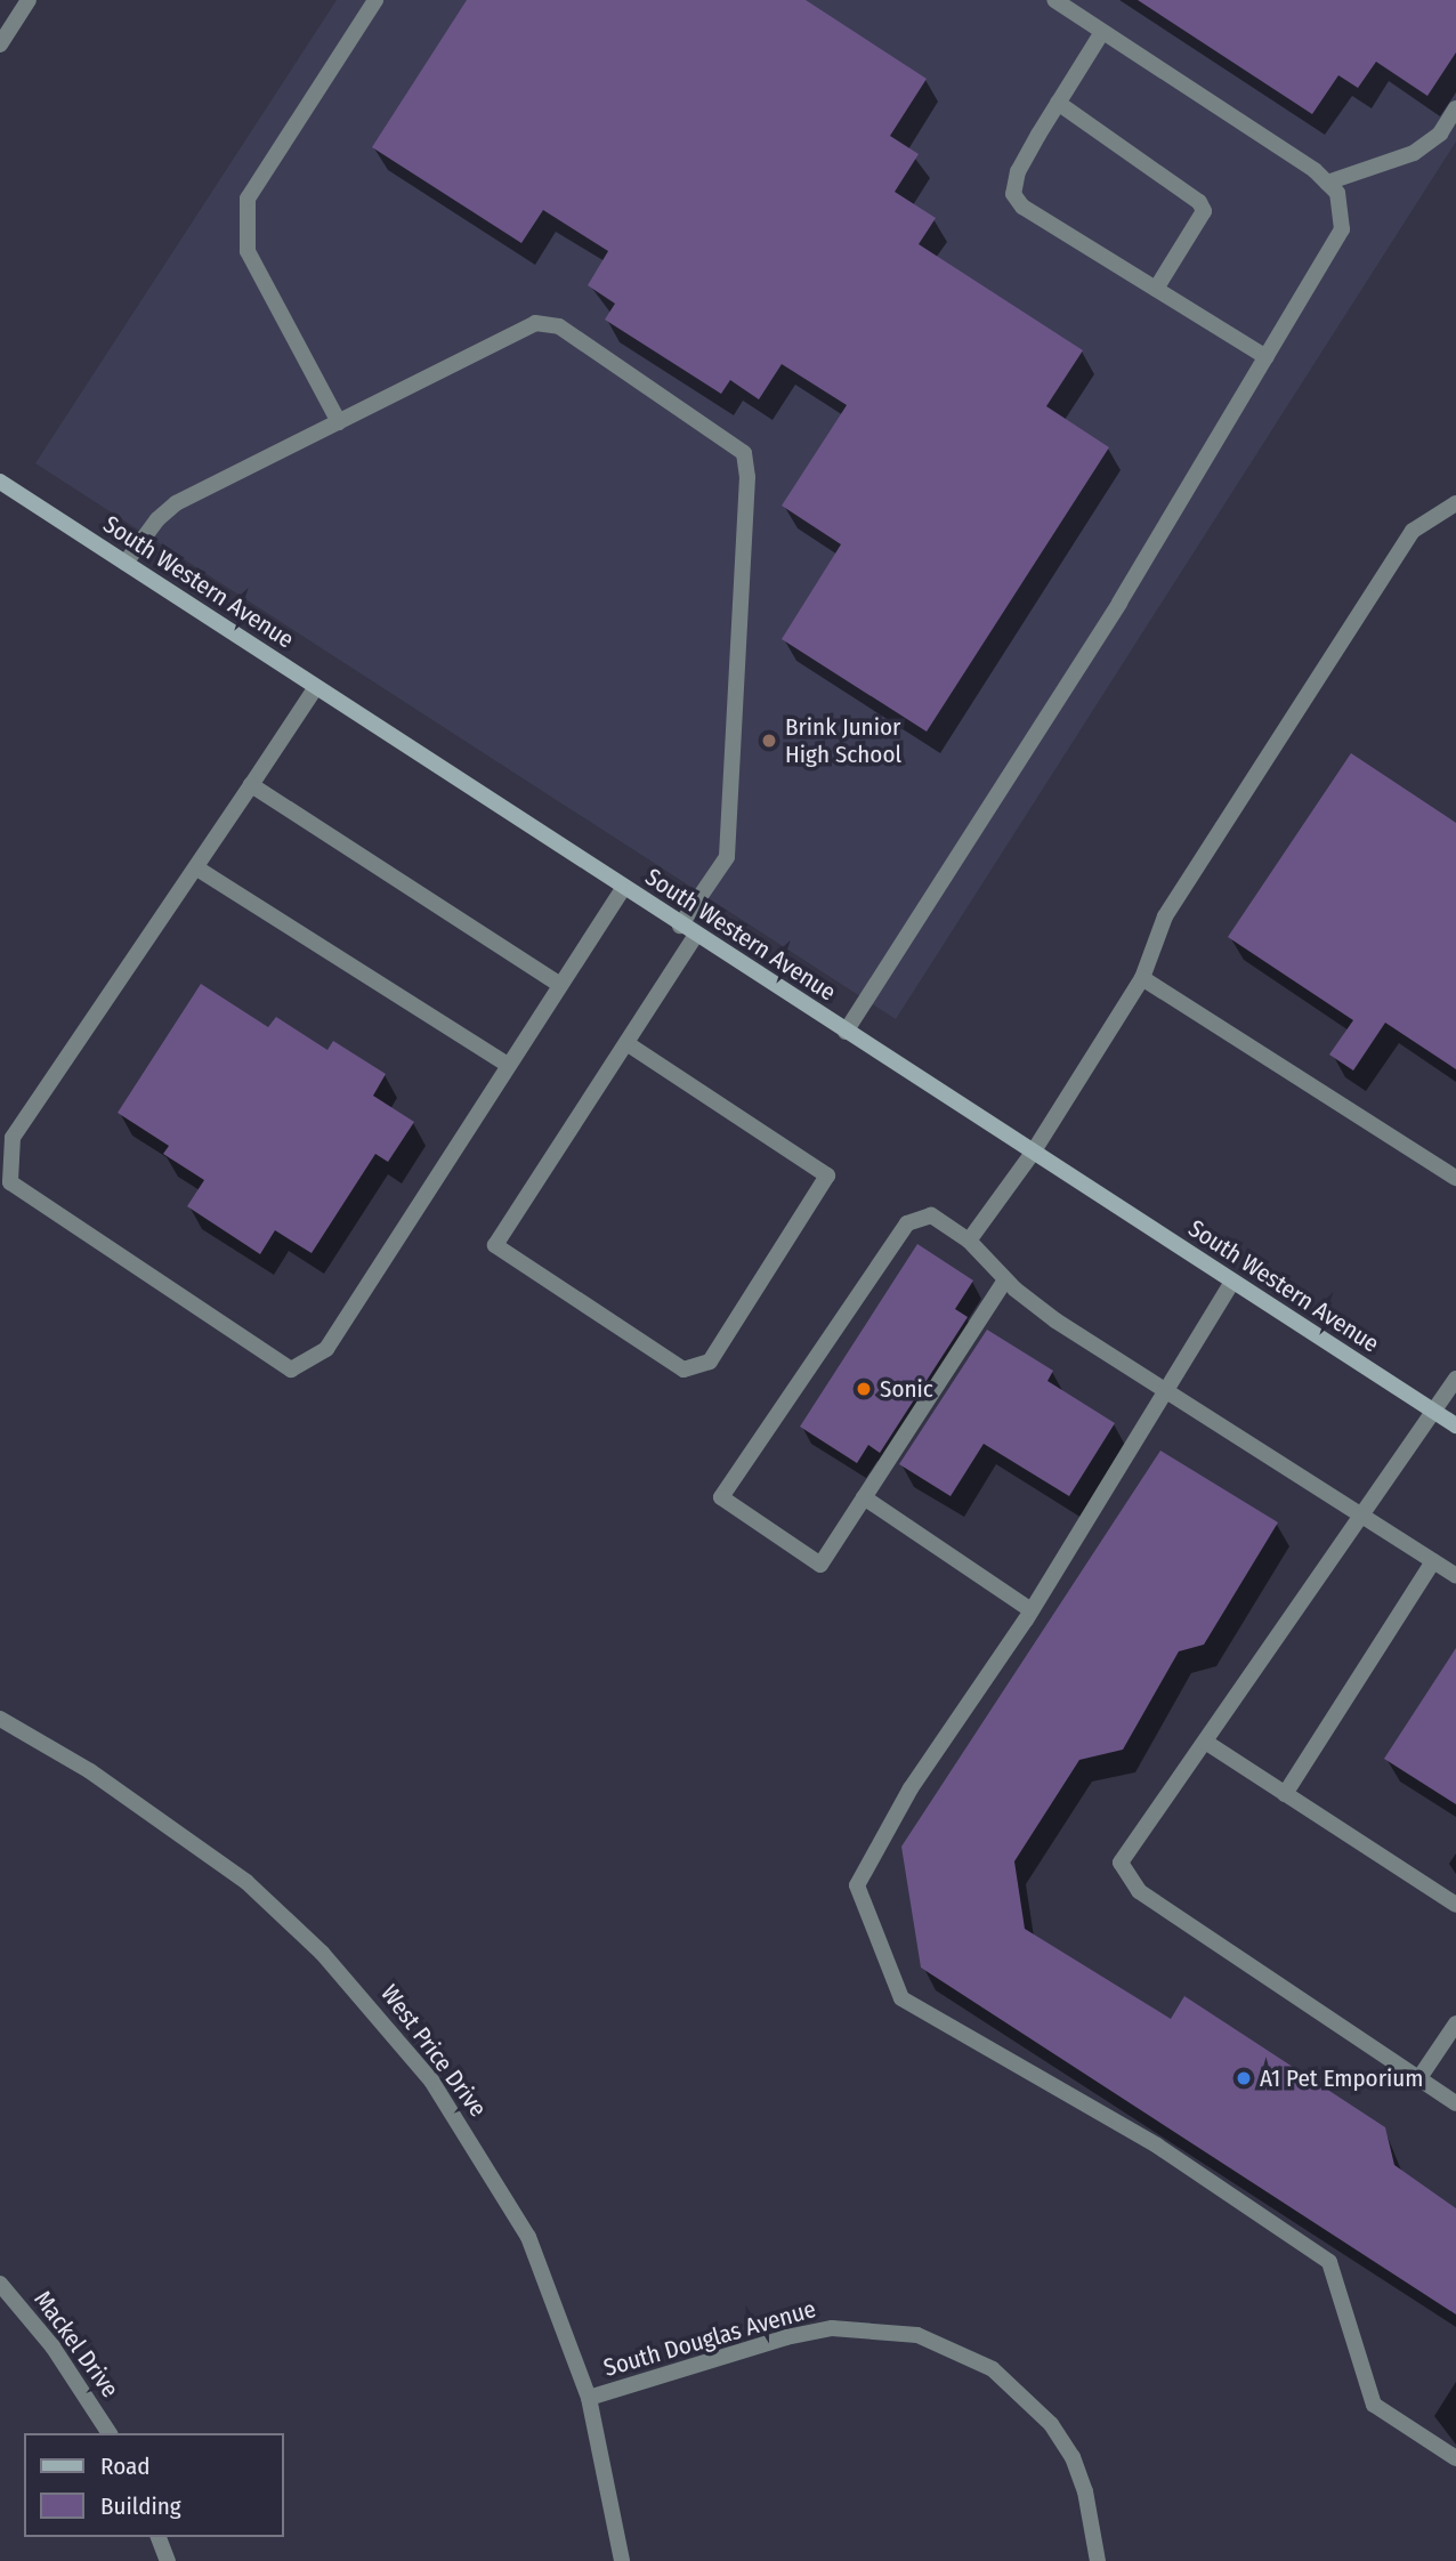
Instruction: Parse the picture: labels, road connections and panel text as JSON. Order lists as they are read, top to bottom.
{
  "streets": {
    "main road": ["South Western Avenue"],
    "street": ["West Price Drive", "South Douglas Avenue", "Mackel Drive"]
  },
  "crossings": [
    ["West Price Drive", "South Douglas Avenue"]
  ],
  "places": ["Brink Junior High School", "Sonic", "A1 Pet Emporium"],
  "legend": ["Road", "Building"]
}
